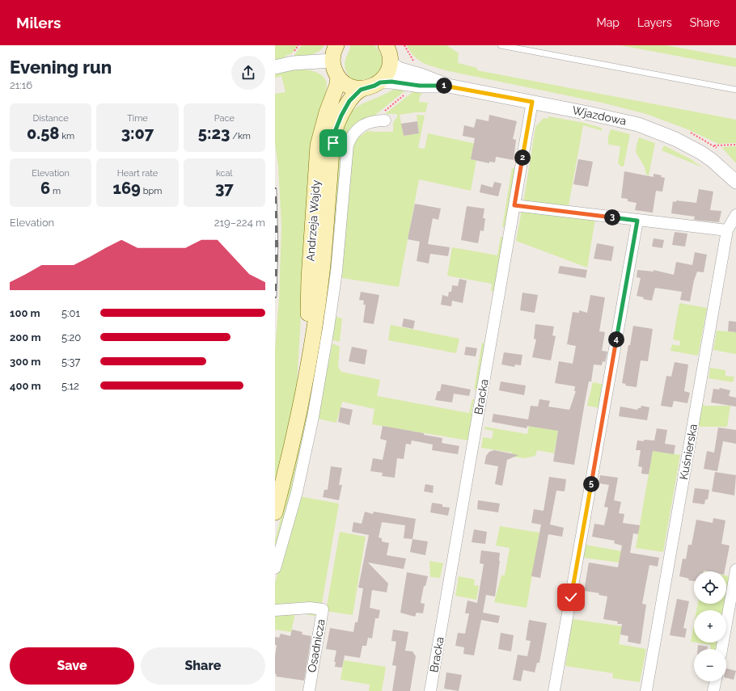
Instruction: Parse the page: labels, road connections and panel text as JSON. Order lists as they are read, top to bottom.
{
  "streets": {
    "main road": ["Andrzeja Wajdy"],
    "street": [
      "Wjazdowa",
      "Bracka",
      "Kuśnierska",
      "Osadnicza"
    ]
  },
  "crossings": [
    ["Wjazdowa", "Andrzeja Wajdy"],
    ["Wjazdowa", "Bracka"]
  ],
  "page": {
    "header": "Milers",
    "nav": ["Map", "Layers", "Share"],
    "heading": ["Evening run", "21:16"],
    "pins": [
      "1",
      "2",
      "3",
      "4",
      "5"
    ],
    "stats": [
      ["Distance", "0.58 km"],
      ["Time", "3:07"],
      ["Pace", "5:23 /km"],
      ["Elevation", "6 m"],
      ["Heart rate", "169 bpm"],
      ["kcal", "37"]
    ],
    "chart": ["Elevation", "219–224 m"],
    "list": [
      {
        "name": "100 m",
        "note": "5:01"
      },
      {
        "name": "200 m",
        "note": "5:20"
      },
      {
        "name": "300 m",
        "note": "5:37"
      },
      {
        "name": "400 m",
        "note": "5:12"
      }
    ],
    "map_buttons": ["+", "−"],
    "buttons": ["Save", "Share"]
  }
}
